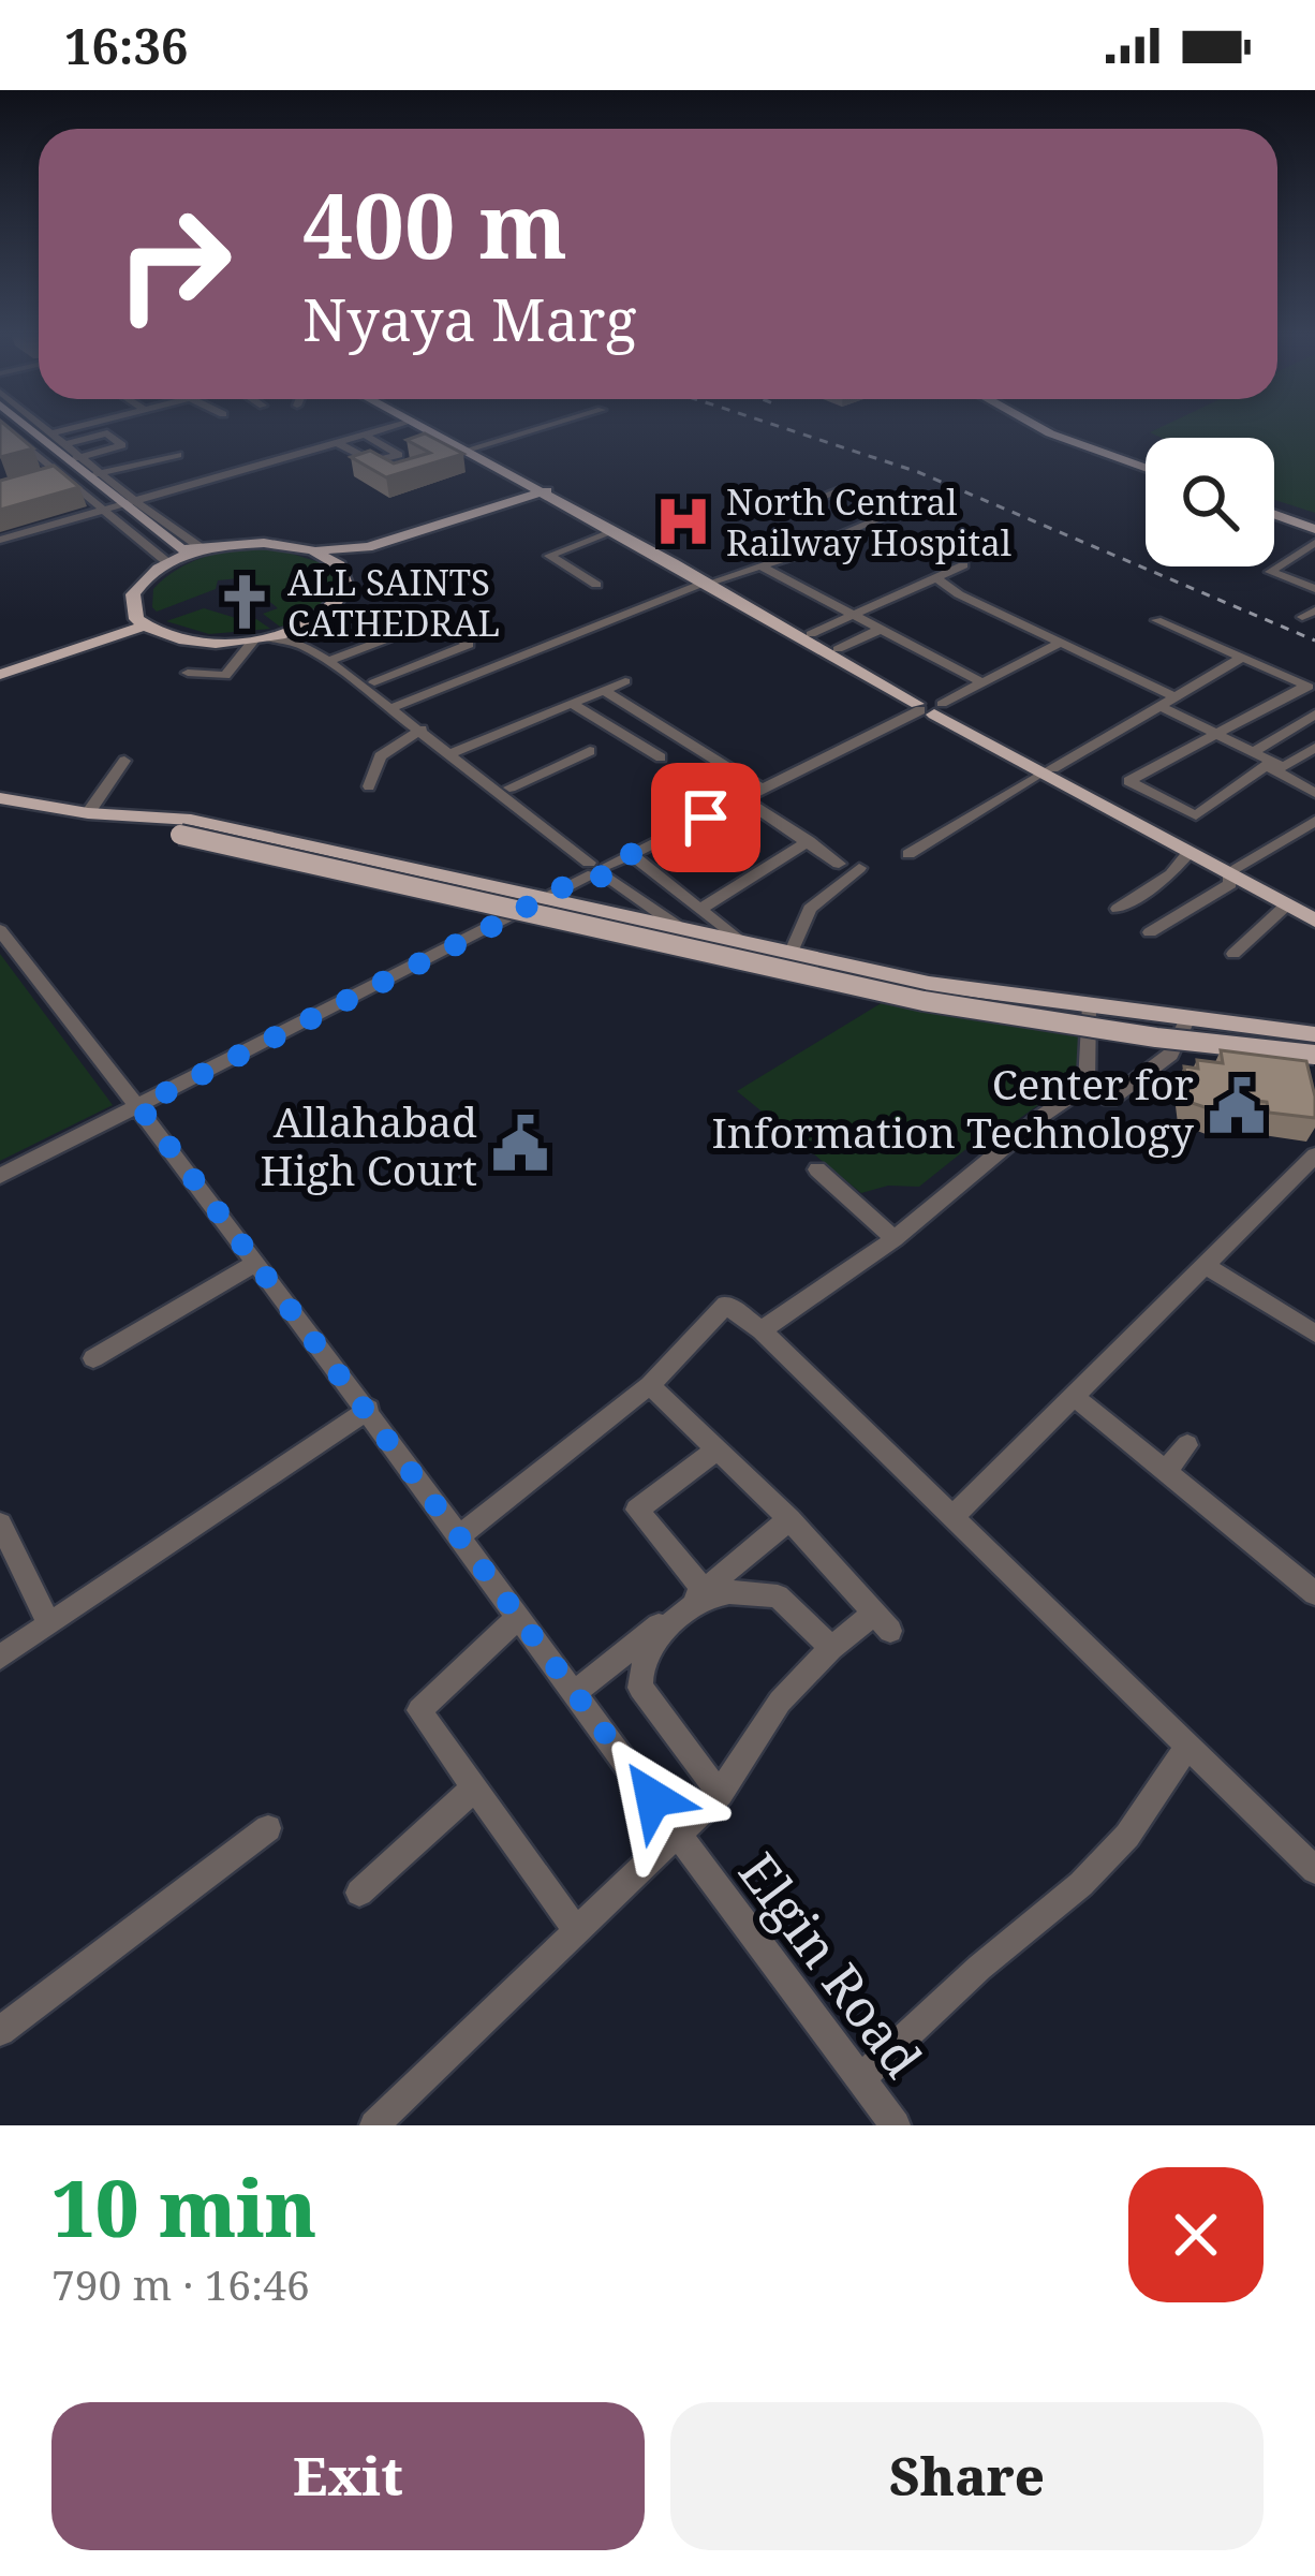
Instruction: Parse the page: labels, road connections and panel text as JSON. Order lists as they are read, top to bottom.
{
  "streets": {
    "street": ["Elgin Road"]
  },
  "places": {
    "hospital": ["North Central Railway Hospital"],
    "church": ["ALL SAINTS CATHEDRAL"],
    "public building": ["Center for Information Technology", "Allahabad High Court"]
  },
  "page": {
    "status": "16:36",
    "turn": ["400 m", "Nyaya Marg"],
    "heading": ["10 min", "790 m · 16:46"],
    "buttons": ["Exit", "Share"]
  }
}
